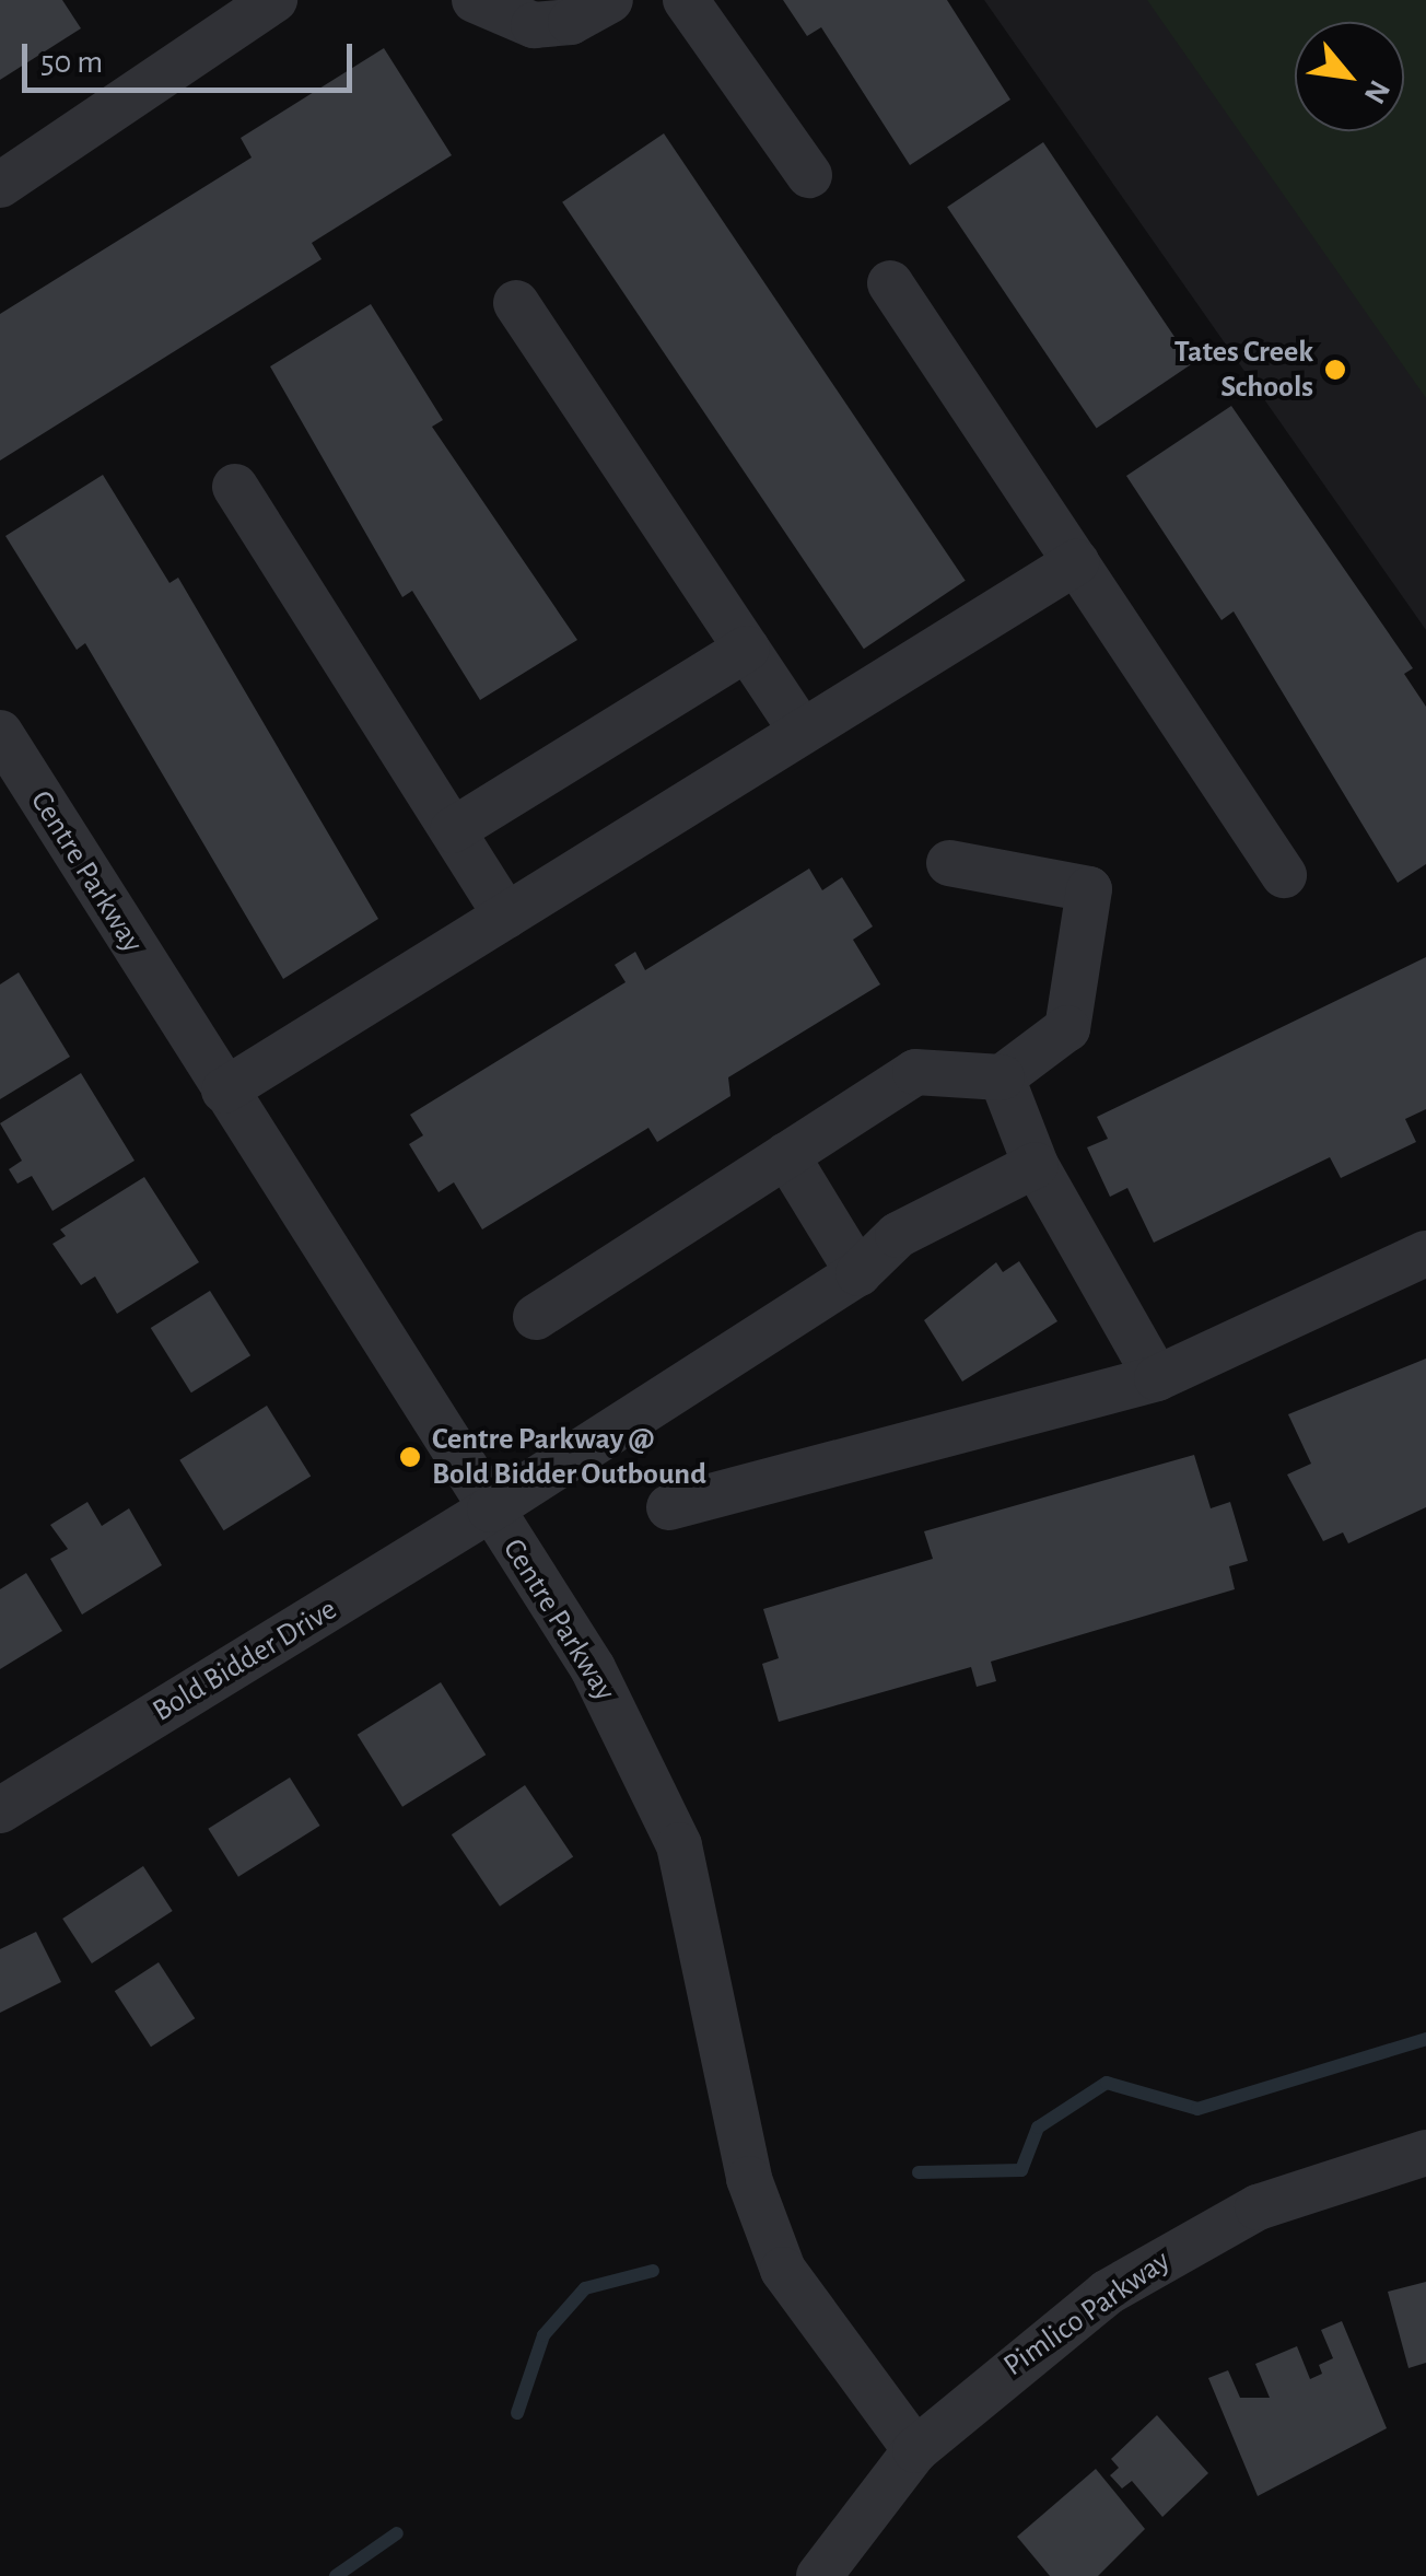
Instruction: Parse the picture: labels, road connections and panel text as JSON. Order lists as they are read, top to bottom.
{
  "streets": {
    "street": ["Centre Parkway", "Bold Bidder Drive", "Pimlico Parkway"]
  },
  "crossings": [
    ["Centre Parkway", "Bold Bidder Drive"],
    ["Centre Parkway", "Pimlico Parkway"]
  ],
  "places": ["Tates Creek Schools", "Centre Parkway @ Bold Bidder Outbound"],
  "scale_bar": "50 m",
  "north": "bottom right"
}
